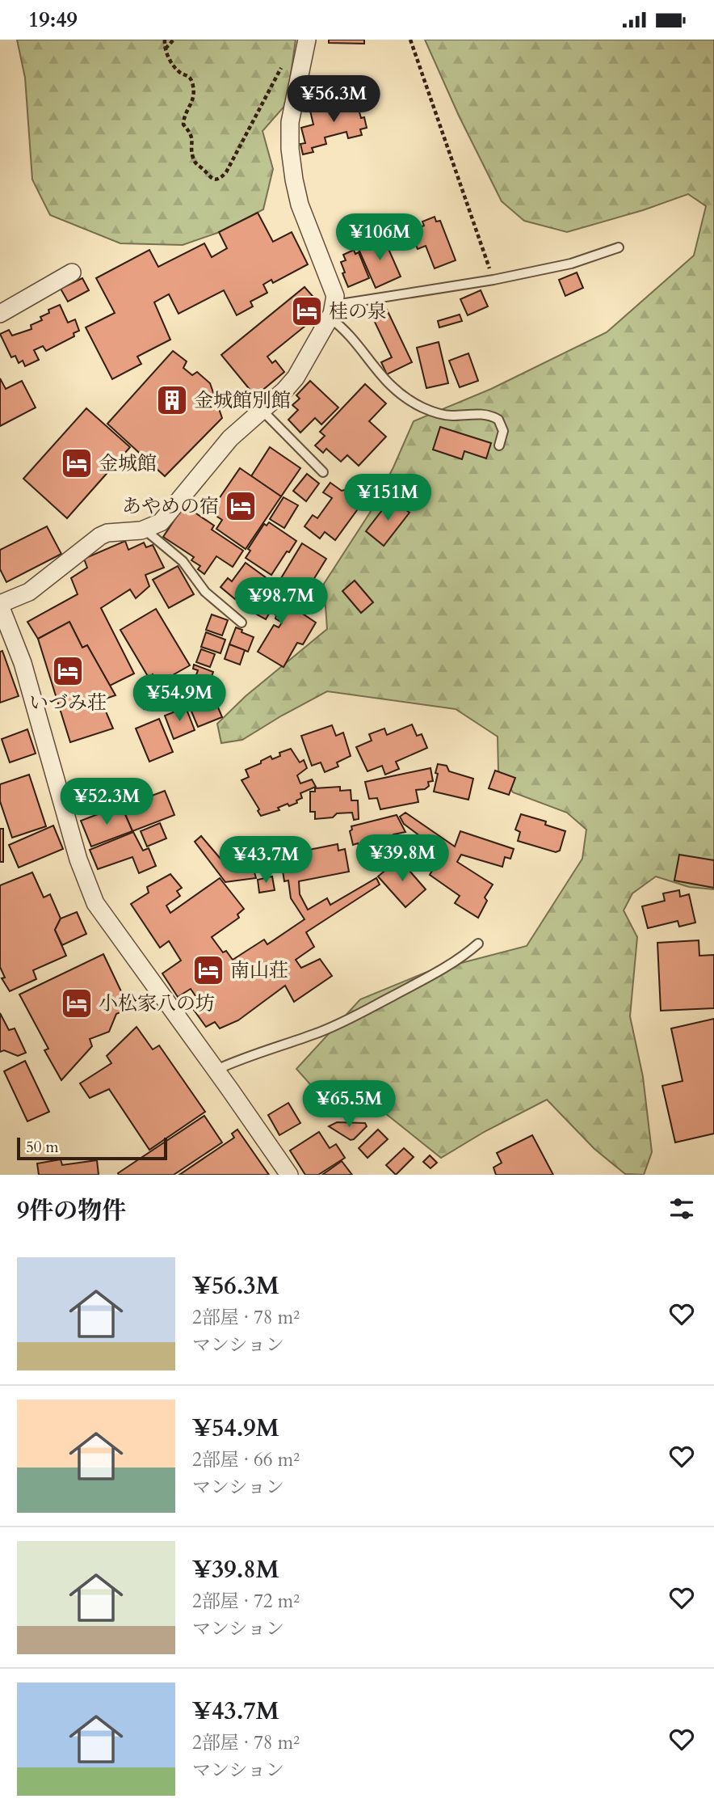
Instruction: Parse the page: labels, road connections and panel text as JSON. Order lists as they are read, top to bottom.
{
  "places": {
    "hotel": [
      "桂の泉",
      "金城館",
      "あやめの宿",
      "いづみ荘",
      "南山荘",
      "小松家八の坊"
    ],
    "building": ["金城館別館"]
  },
  "scale_bar": "50 m",
  "page": {
    "status": "19:49",
    "price": [
      "¥56.3M",
      "¥106M",
      "¥151M",
      "¥98.7M",
      "¥54.9M",
      "¥52.3M",
      "¥39.8M",
      "¥43.7M",
      "¥65.5M"
    ],
    "scale": "50 m",
    "heading": "9件の物件",
    "list": [
      {
        "name": "¥56.3M",
        "note": "2部屋 · 78 m² · マンション"
      },
      {
        "name": "¥54.9M",
        "note": "2部屋 · 66 m² · マンション"
      },
      {
        "name": "¥39.8M",
        "note": "2部屋 · 72 m² · マンション"
      },
      {
        "name": "¥43.7M",
        "note": "2部屋 · 78 m² · マンション"
      }
    ]
  }
}
